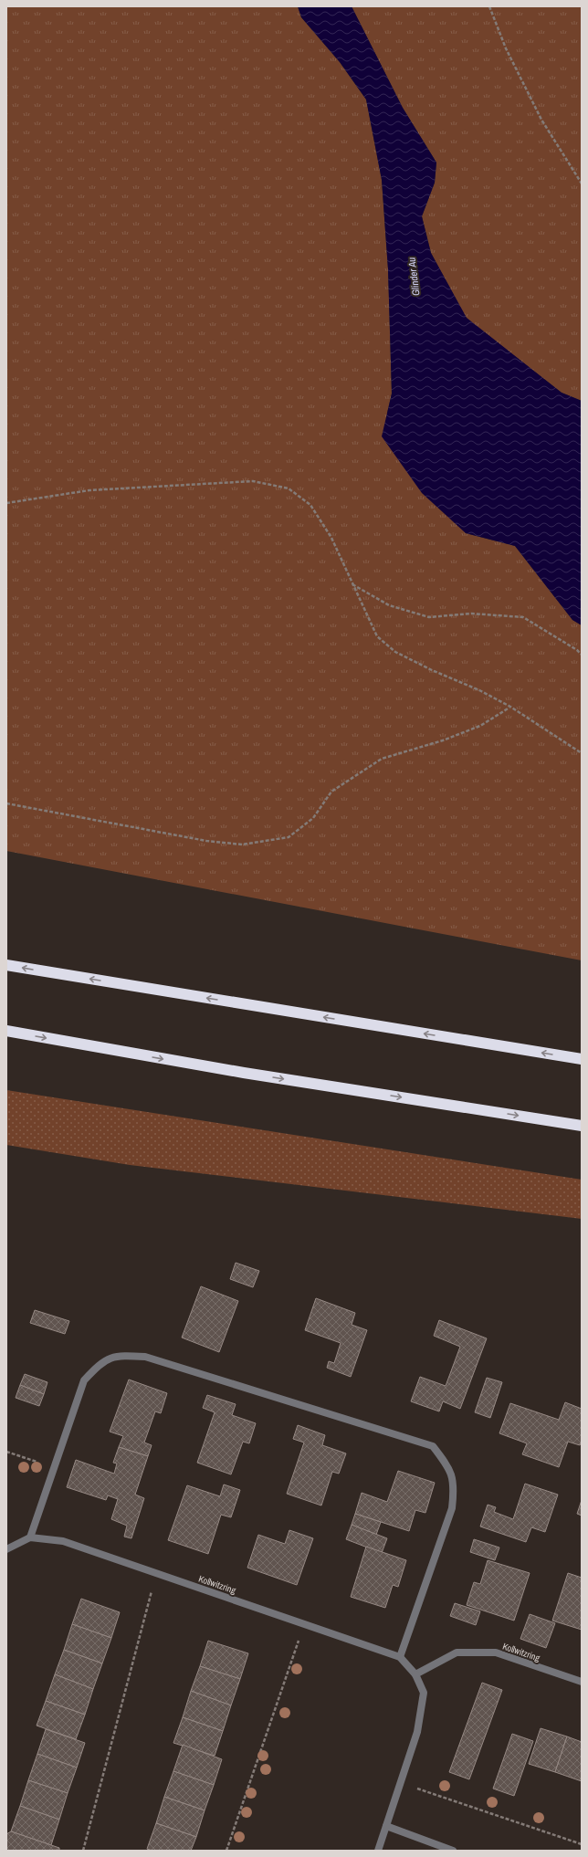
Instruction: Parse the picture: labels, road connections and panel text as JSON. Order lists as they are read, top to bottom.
{
  "streets": {
    "street": ["Kollwitzring"]
  },
  "water": ["Glinder Au"]
}
